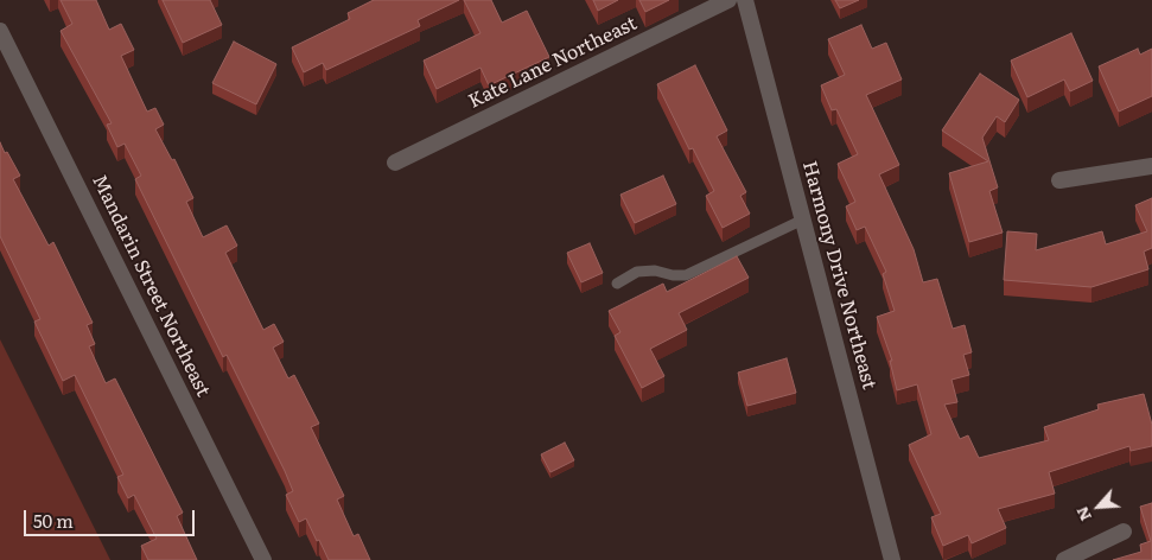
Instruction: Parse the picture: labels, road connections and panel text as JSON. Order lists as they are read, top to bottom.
{
  "streets": {
    "street": ["Kate Lane Northeast", "Harmony Drive Northeast", "Mandarin Street Northeast"]
  },
  "scale_bar": "50 m",
  "north": "bottom left"
}
